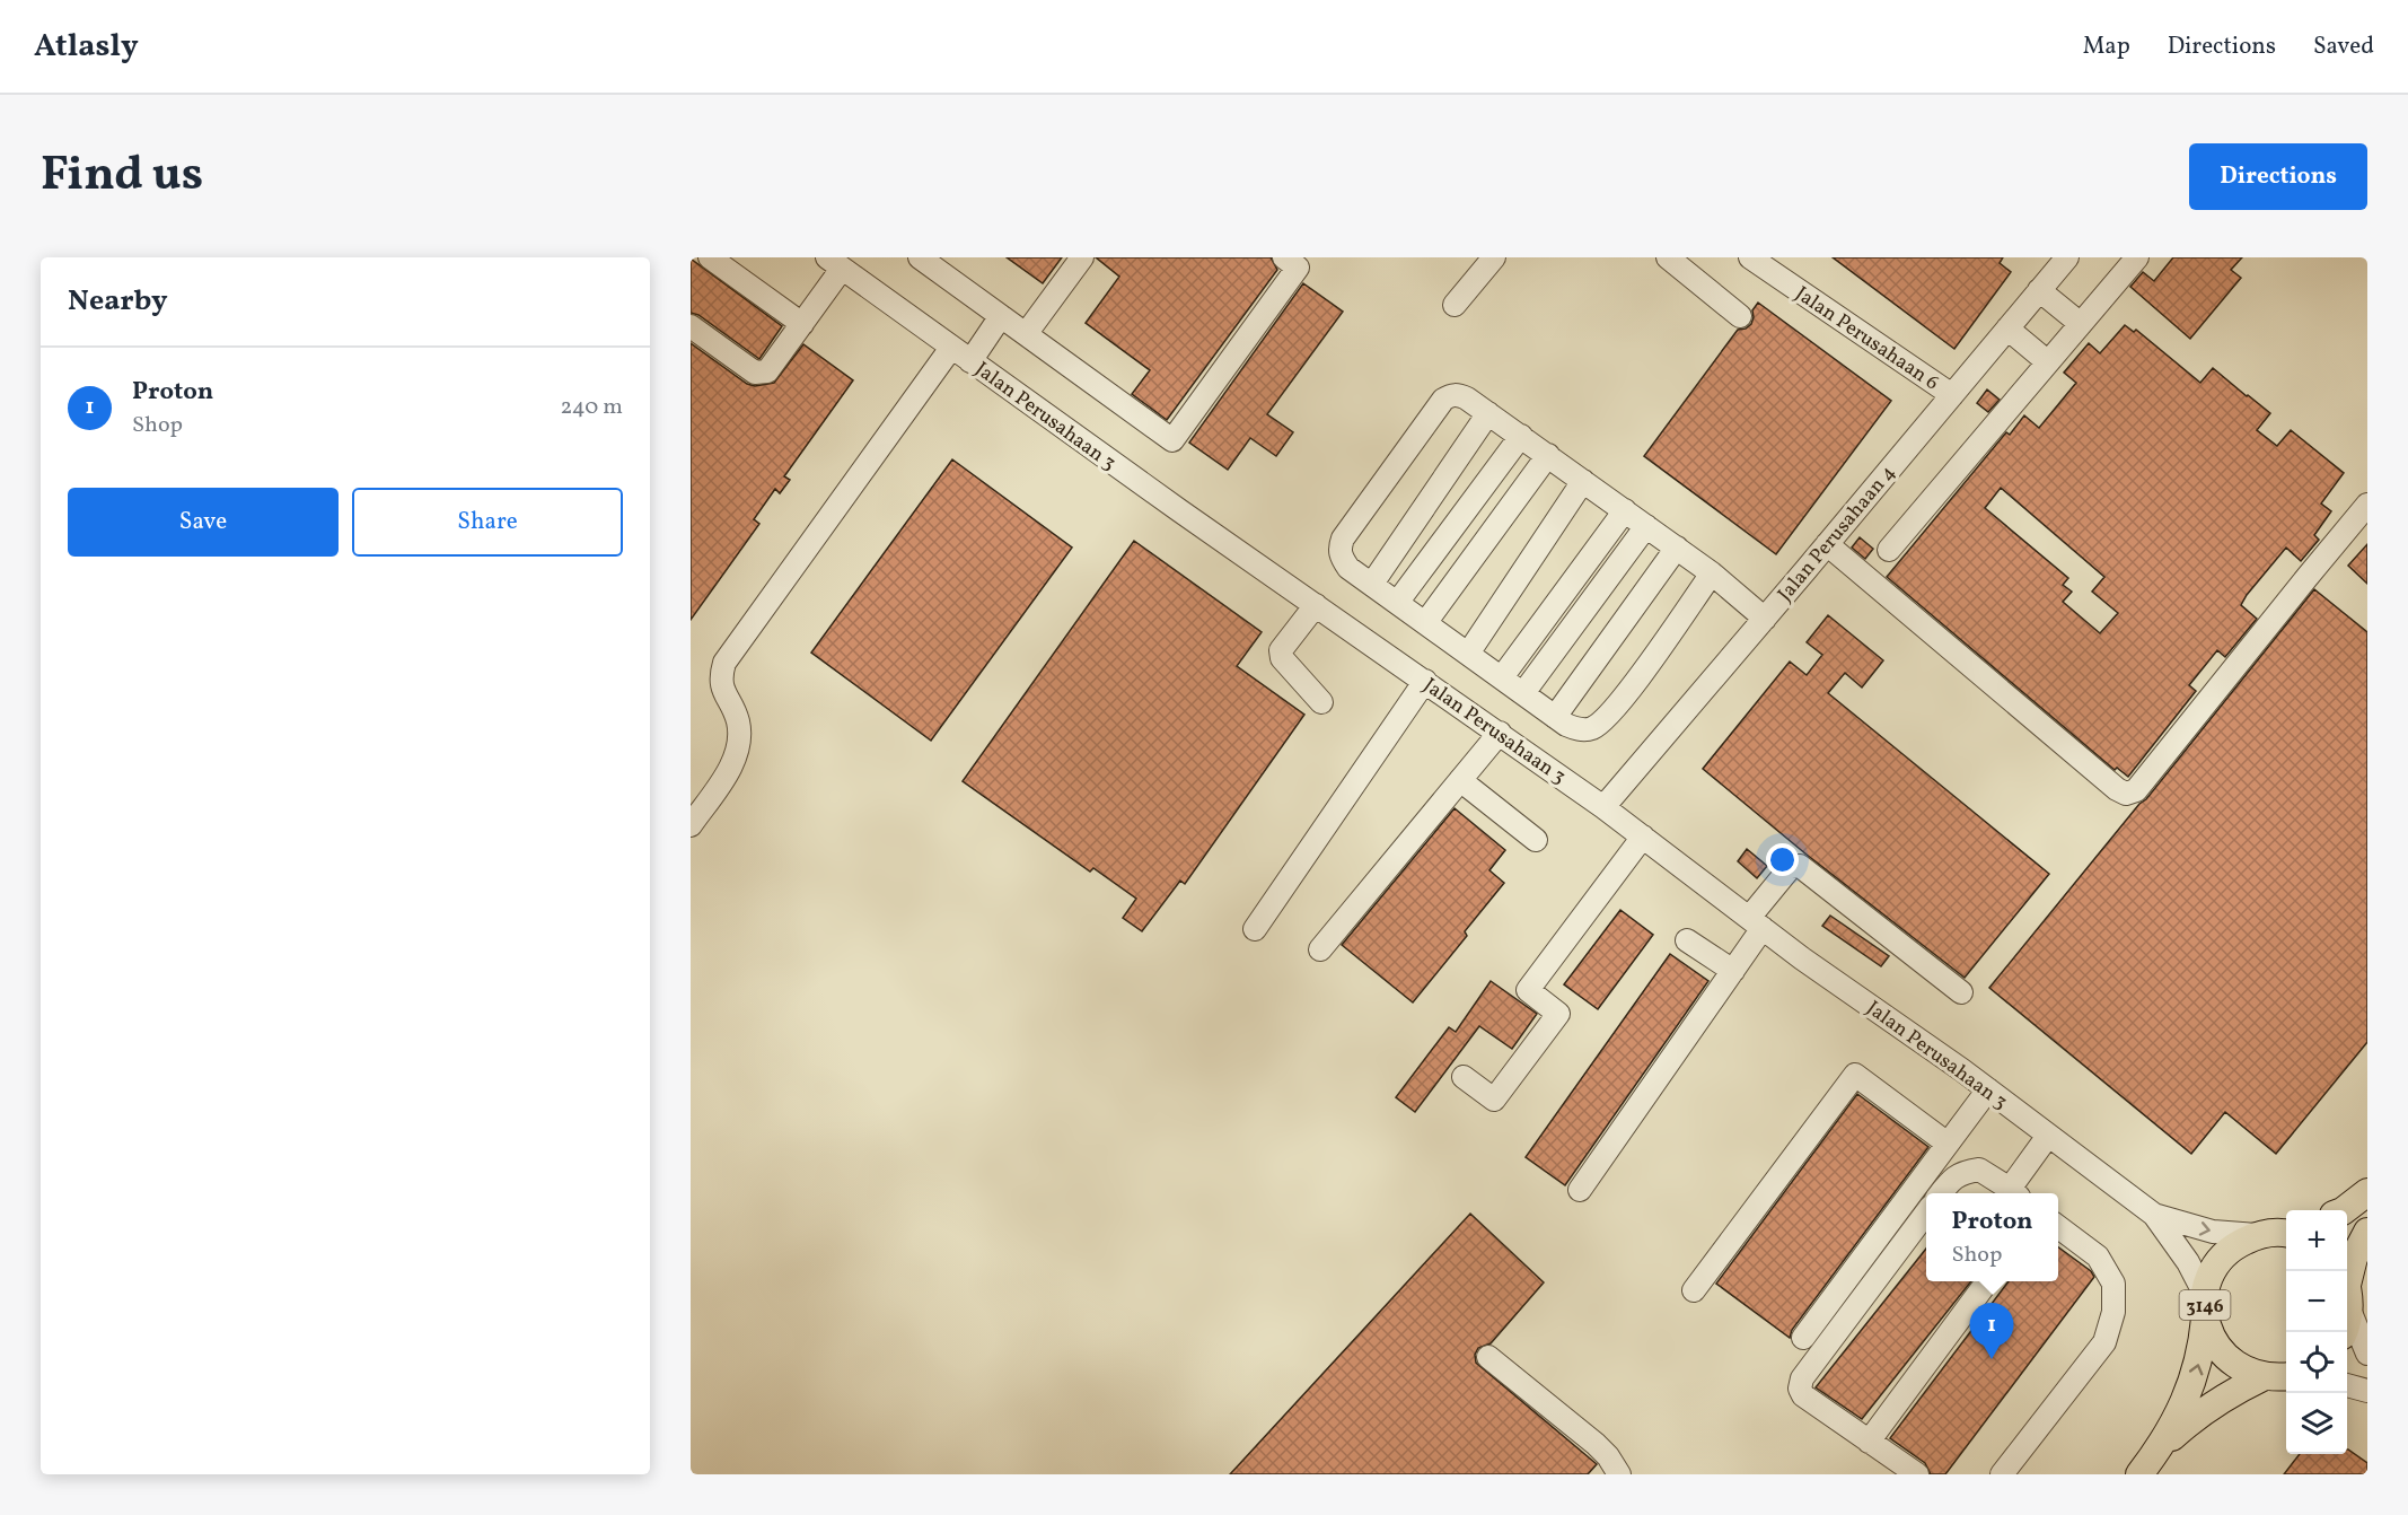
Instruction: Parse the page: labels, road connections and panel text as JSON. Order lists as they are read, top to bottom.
{
  "streets": {
    "main road": ["3146"],
    "street": ["Jalan Perusahaan 6", "Jalan Perusahaan 3", "Jalan Perusahaan 4"]
  },
  "crossings": [
    ["Jalan Perusahaan 6", "Jalan Perusahaan 4"],
    ["Jalan Perusahaan 3", "Jalan Perusahaan 4"]
  ],
  "page": {
    "header": "Atlasly",
    "nav": ["Map", "Directions", "Saved"],
    "title": "Find us",
    "buttons": [
      "Directions",
      ["Save", "Share"]
    ],
    "heading": "Nearby",
    "list": [
      {
        "mark": "1",
        "name": "Proton",
        "note": "Shop",
        "value": "240 m"
      }
    ],
    "popup": ["Proton", "Shop"],
    "map_buttons": ["+", "−"],
    "pins": "1"
  }
}
